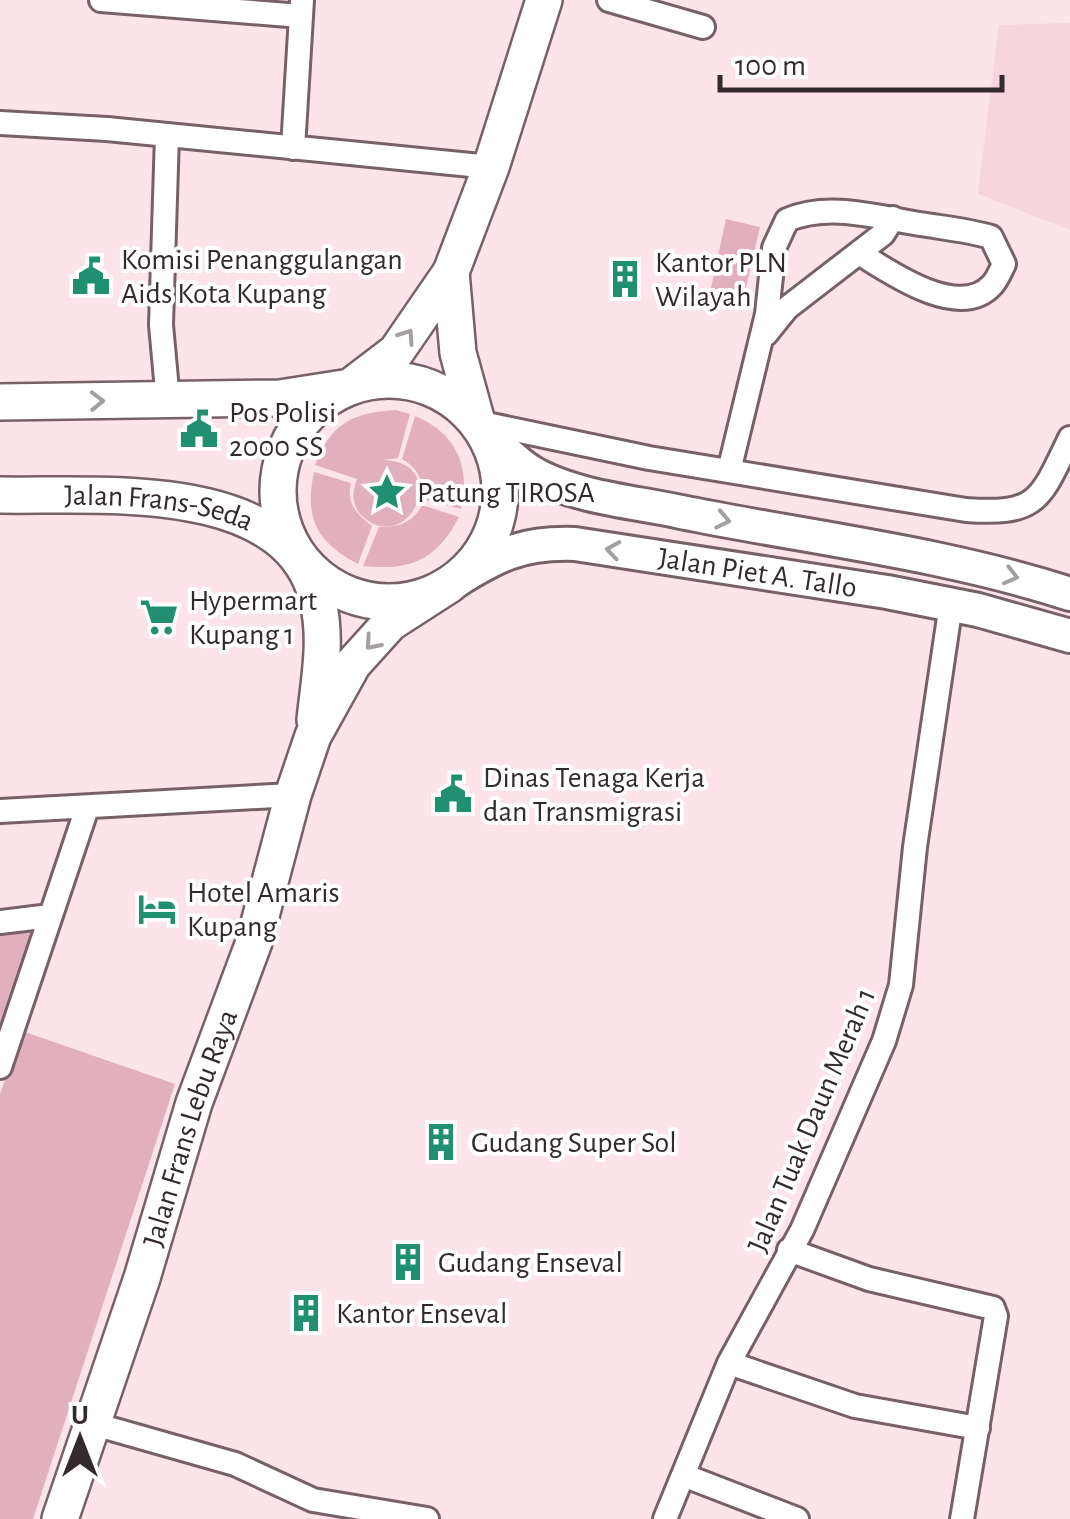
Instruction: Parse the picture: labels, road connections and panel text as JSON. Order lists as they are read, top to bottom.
{
  "streets": {
    "main road": ["Jalan Frans-Seda", "Jalan Piet A. Tallo", "Jalan Frans Lebu Raya"],
    "street": ["Jalan Tuak Daun Merah 1"]
  },
  "crossings": [
    ["Jalan Frans-Seda", "Jalan Piet A. Tallo"],
    ["Jalan Frans-Seda", "Jalan Frans Lebu Raya"],
    ["Jalan Piet A. Tallo", "Jalan Tuak Daun Merah 1"],
    ["Jalan Piet A. Tallo", "Jalan Frans Lebu Raya"]
  ],
  "places": {
    "public building": ["Komisi Penanggulangan Aids Kota Kupang", "Pos Polisi 2000 SS", "Dinas Tenaga Kerja dan Transmigrasi"],
    "building": [
      "Kantor PLN Wilayah",
      "Gudang Super Sol",
      "Gudang Enseval",
      "Kantor Enseval"
    ],
    "place": ["Patung TIROSA"],
    "supermarket": ["Hypermart Kupang 1"],
    "hotel": ["Hotel Amaris Kupang"]
  },
  "scale_bar": "100 m",
  "north": "top"
}
